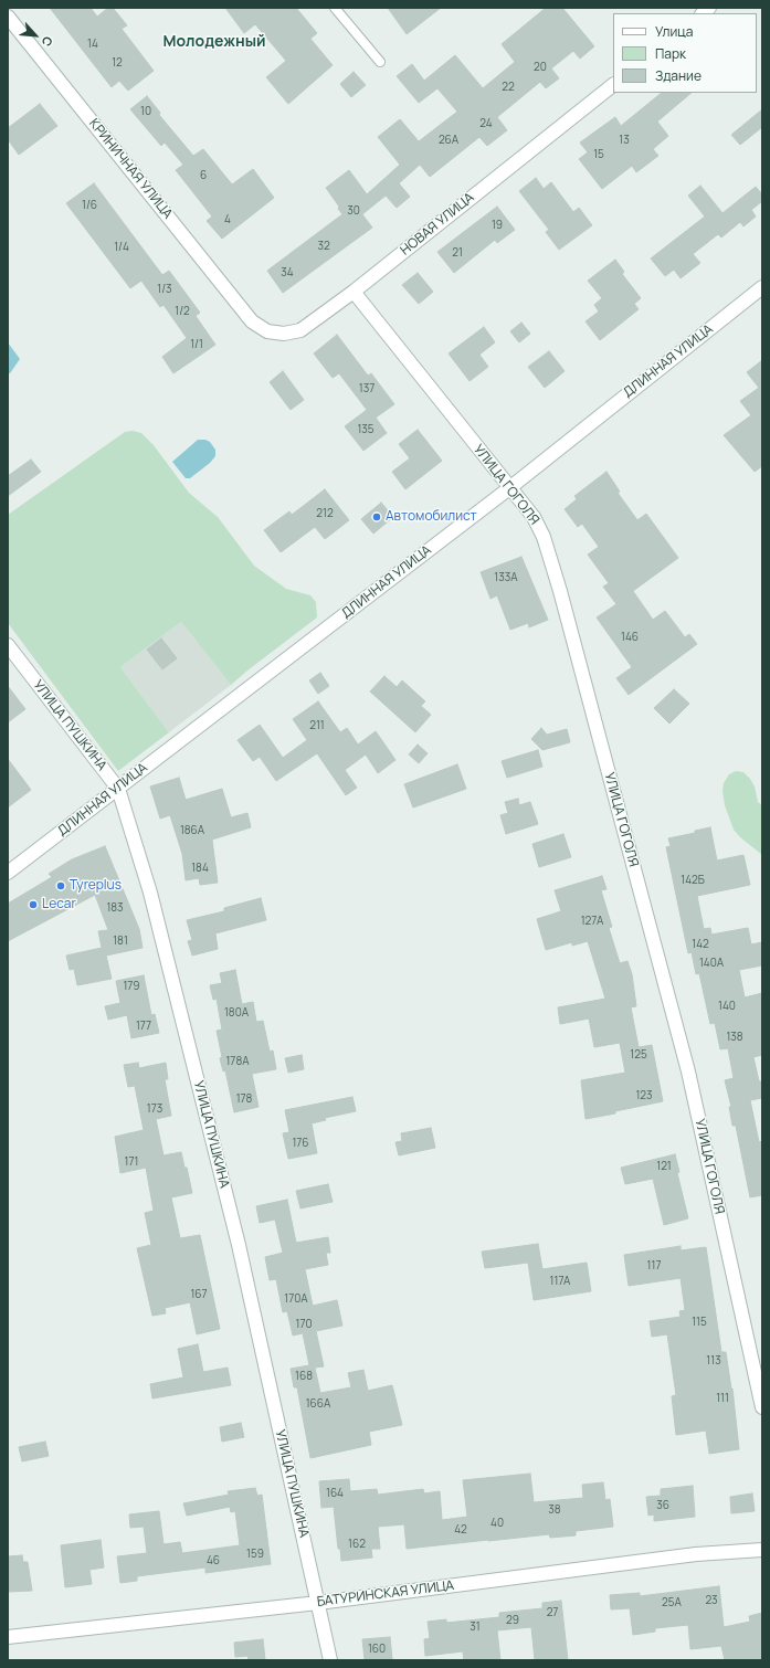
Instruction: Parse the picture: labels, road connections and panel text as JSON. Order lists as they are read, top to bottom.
{
  "streets": {
    "street": [
      "КРИНИЧНАЯ УЛИЦА",
      "НОВАЯ УЛИЦА",
      "ДЛИННАЯ УЛИЦА",
      "УЛИЦА ГОГОЛЯ",
      "УЛИЦА ПУШКИНА",
      "БАТУРИНСКАЯ УЛИЦА"
    ]
  },
  "crossings": [
    ["КРИНИЧНАЯ УЛИЦА", "НОВАЯ УЛИЦА"],
    ["НОВАЯ УЛИЦА", "УЛИЦА ГОГОЛЯ"],
    ["ДЛИННАЯ УЛИЦА", "УЛИЦА ГОГОЛЯ"],
    ["ДЛИННАЯ УЛИЦА", "УЛИЦА ПУШКИНА"],
    ["УЛИЦА ПУШКИНА", "БАТУРИНСКАЯ УЛИЦА"]
  ],
  "districts": ["Молодежный"],
  "places": ["Автомобилист", "Tyreplus", "Lecar"],
  "house_numbers": [
    "14",
    "12",
    "20",
    "22",
    "10",
    "24",
    "26А",
    "13",
    "15",
    "6",
    "1/6",
    "30",
    "4",
    "19",
    "32",
    "1/4",
    "21",
    "34",
    "1/3",
    "1/2",
    "1/1",
    "137",
    "135",
    "212",
    "133А",
    "146",
    "211",
    "186А",
    "184",
    "142Б",
    "183",
    "127А",
    "181",
    "142",
    "140А",
    "179",
    "140",
    "180А",
    "177",
    "138",
    "125",
    "178А",
    "123",
    "178",
    "173",
    "176",
    "171",
    "121",
    "117",
    "117А",
    "167",
    "170А",
    "115",
    "170",
    "113",
    "168",
    "111",
    "166А",
    "164",
    "36",
    "38",
    "40",
    "42",
    "162",
    "159",
    "46",
    "23",
    "25А",
    "27",
    "29",
    "31",
    "160"
  ],
  "legend": ["Улица", "Парк", "Здание"],
  "north": "bottom right"
}
